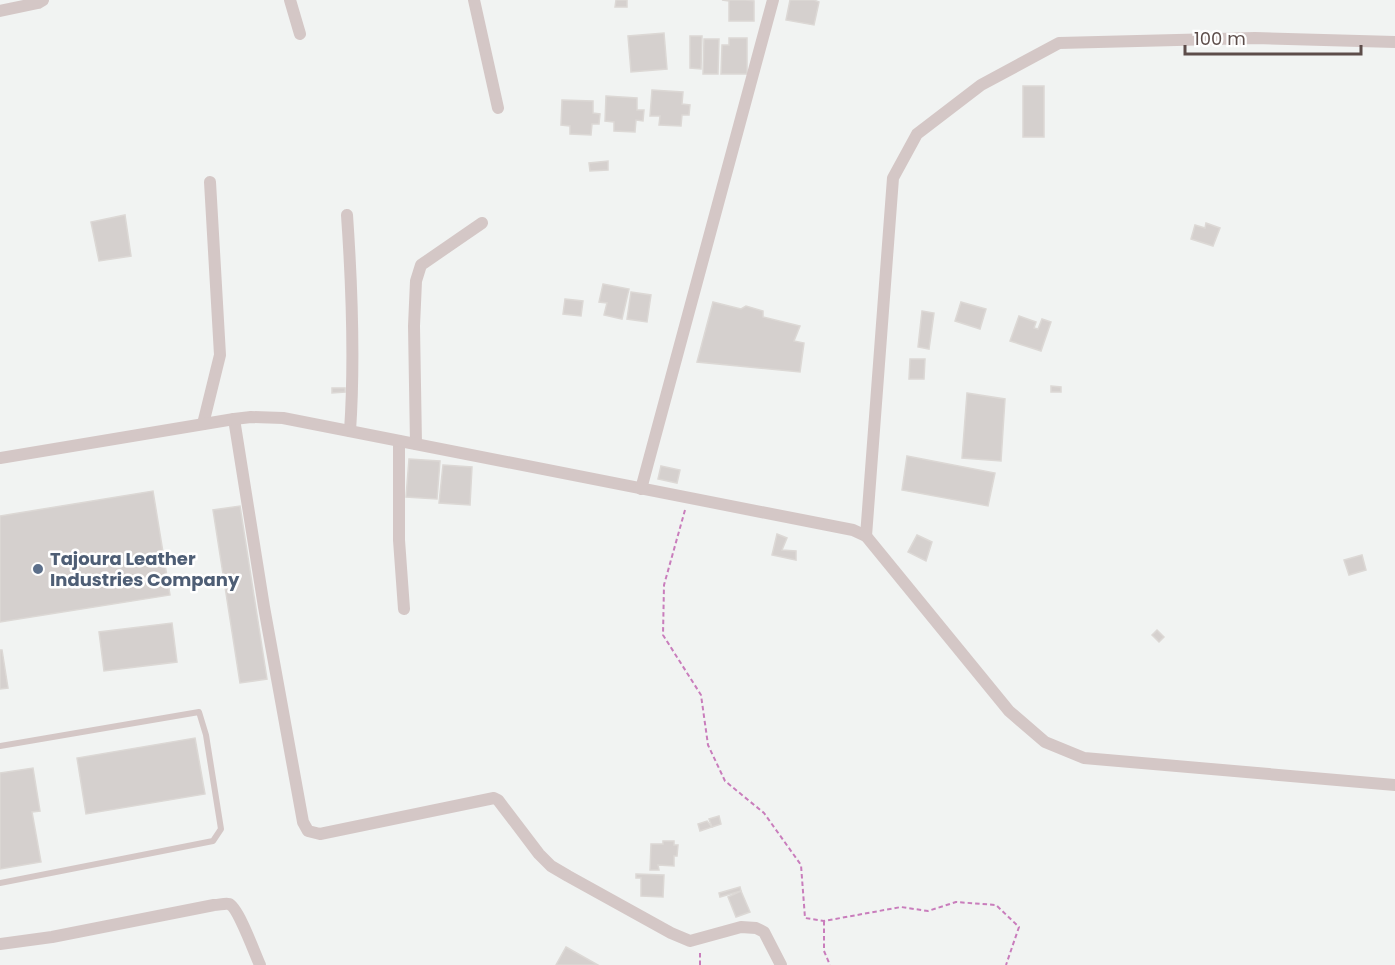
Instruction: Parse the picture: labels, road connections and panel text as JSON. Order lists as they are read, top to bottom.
{
  "places": ["Tajoura Leather Industries Company"],
  "scale_bar": "100 m"
}
